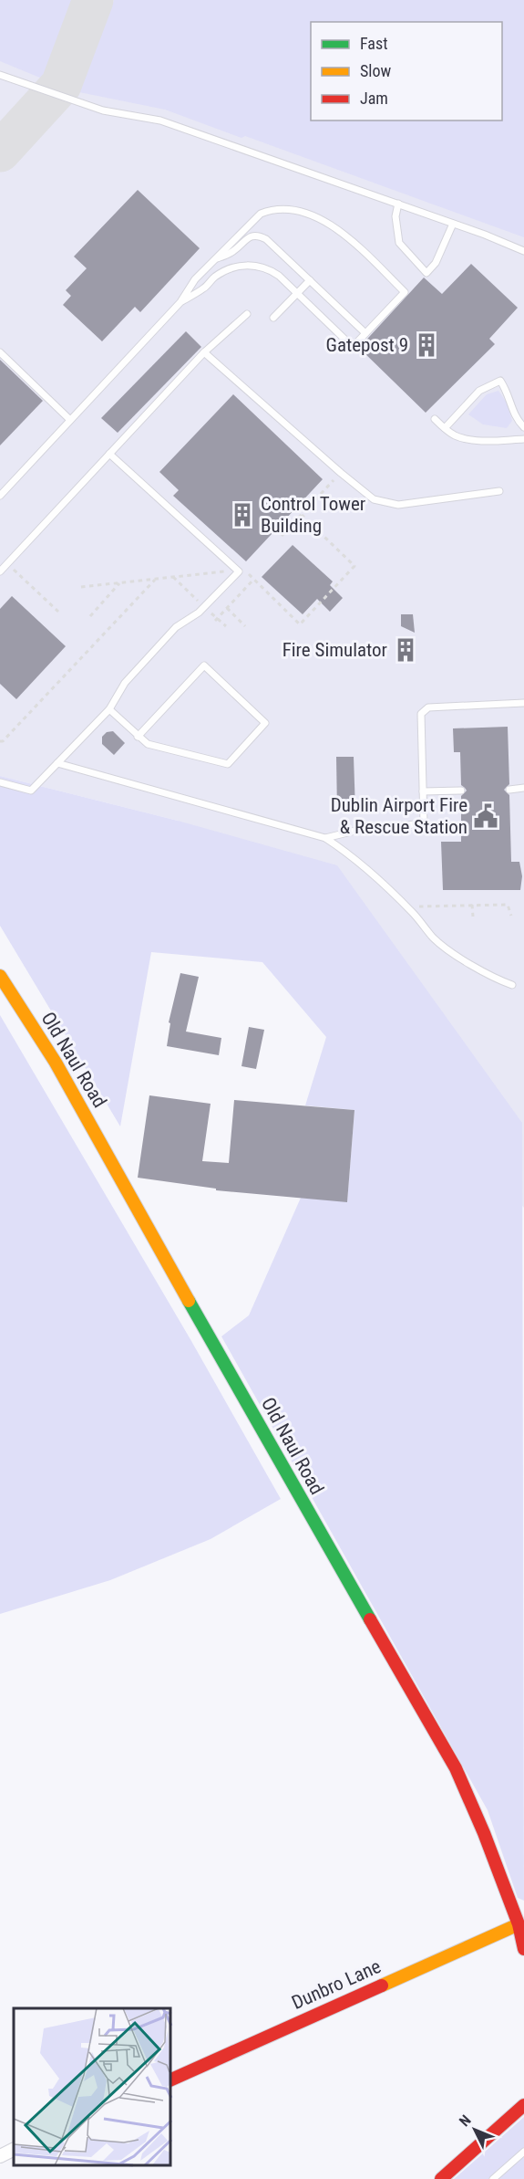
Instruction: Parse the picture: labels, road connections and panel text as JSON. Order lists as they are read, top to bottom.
{
  "streets": {
    "main road": ["Old Naul Road", "Dunbro Lane"]
  },
  "crossings": [
    ["Old Naul Road", "Dunbro Lane"]
  ],
  "places": {
    "building": ["Gatepost 9", "Control Tower Building", "Fire Simulator"],
    "public building": ["Dublin Airport Fire & Rescue Station"]
  },
  "legend": ["Fast", "Slow", "Jam"],
  "north": "top left"
}
